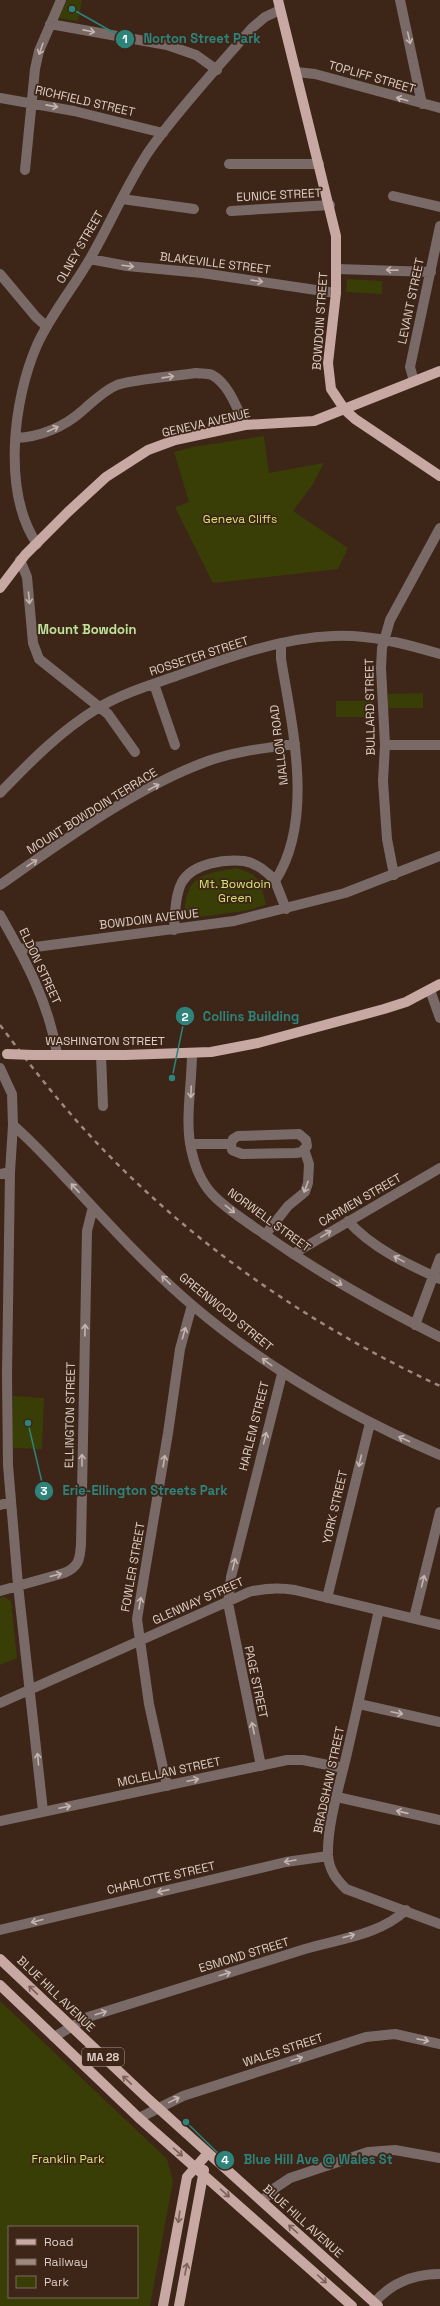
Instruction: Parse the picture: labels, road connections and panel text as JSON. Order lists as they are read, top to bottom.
{
  "streets": {
    "main road": [
      "BOWDOIN STREET",
      "GENEVA AVENUE",
      "WASHINGTON STREET",
      "BLUE HILL AVENUE",
      "MA 28"
    ],
    "street": [
      "TOPLIFF STREET",
      "RICHFIELD STREET",
      "EUNICE STREET",
      "OLNEY STREET",
      "BLAKEVILLE STREET",
      "LEVANT STREET",
      "ROSSETER STREET",
      "BULLARD STREET",
      "MALLON ROAD",
      "MOUNT BOWDOIN TERRACE",
      "BOWDOIN AVENUE",
      "ELDON STREET",
      "CARMEN STREET",
      "NORWELL STREET",
      "GREENWOOD STREET",
      "ELLINGTON STREET",
      "HARLEM STREET",
      "YORK STREET",
      "FOWLER STREET",
      "GLENWAY STREET",
      "PAGE STREET",
      "MCLELLAN STREET",
      "BRADSHAW STREET",
      "CHARLOTTE STREET",
      "ESMOND STREET",
      "WALES STREET"
    ]
  },
  "crossings": [
    ["TOPLIFF STREET", "BOWDOIN STREET"],
    ["RICHFIELD STREET", "OLNEY STREET"],
    ["EUNICE STREET", "BOWDOIN STREET"],
    ["OLNEY STREET", "BLAKEVILLE STREET"],
    ["OLNEY STREET", "BOWDOIN STREET"],
    ["OLNEY STREET", "GENEVA AVENUE"],
    ["BLAKEVILLE STREET", "BOWDOIN STREET"],
    ["LEVANT STREET", "GENEVA AVENUE"],
    ["BOWDOIN STREET", "GENEVA AVENUE"],
    ["ROSSETER STREET", "BULLARD STREET"],
    ["ROSSETER STREET", "MALLON ROAD"],
    ["BULLARD STREET", "BOWDOIN AVENUE"],
    ["MALLON ROAD", "MOUNT BOWDOIN TERRACE"],
    ["BOWDOIN AVENUE", "ELDON STREET"],
    ["ELDON STREET", "WASHINGTON STREET"],
    ["WASHINGTON STREET", "NORWELL STREET"],
    ["CARMEN STREET", "NORWELL STREET"],
    ["GREENWOOD STREET", "ELLINGTON STREET"],
    ["GREENWOOD STREET", "HARLEM STREET"],
    ["GREENWOOD STREET", "YORK STREET"],
    ["GREENWOOD STREET", "FOWLER STREET"],
    ["HARLEM STREET", "GLENWAY STREET"],
    ["HARLEM STREET", "PAGE STREET"],
    ["YORK STREET", "GLENWAY STREET"],
    ["FOWLER STREET", "GLENWAY STREET"],
    ["FOWLER STREET", "MCLELLAN STREET"],
    ["GLENWAY STREET", "PAGE STREET"],
    ["GLENWAY STREET", "BRADSHAW STREET"],
    ["PAGE STREET", "MCLELLAN STREET"],
    ["MCLELLAN STREET", "BRADSHAW STREET"],
    ["BRADSHAW STREET", "CHARLOTTE STREET"],
    ["BRADSHAW STREET", "ESMOND STREET"],
    ["ESMOND STREET", "BLUE HILL AVENUE"],
    ["ESMOND STREET", "MA 28"],
    ["BLUE HILL AVENUE", "WALES STREET"],
    ["WALES STREET", "MA 28"]
  ],
  "one_way": [
    "TOPLIFF STREET",
    "MOUNT BOWDOIN TERRACE",
    "CARMEN STREET",
    "NORWELL STREET",
    "GREENWOOD STREET",
    "HARLEM STREET",
    "FOWLER STREET",
    "PAGE STREET",
    "MCLELLAN STREET",
    "CHARLOTTE STREET",
    "ESMOND STREET",
    "WALES STREET"
  ],
  "districts": ["Mount Bowdoin"],
  "parks": ["Geneva Cliffs", "Mt. Bowdoin Green", "Franklin Park"],
  "places": [
    "Norton Street Park",
    "Collins Building",
    "Erie-Ellington Streets Park",
    "Blue Hill Ave @ Wales St"
  ],
  "legend": ["Road", "Railway", "Park"]
}
